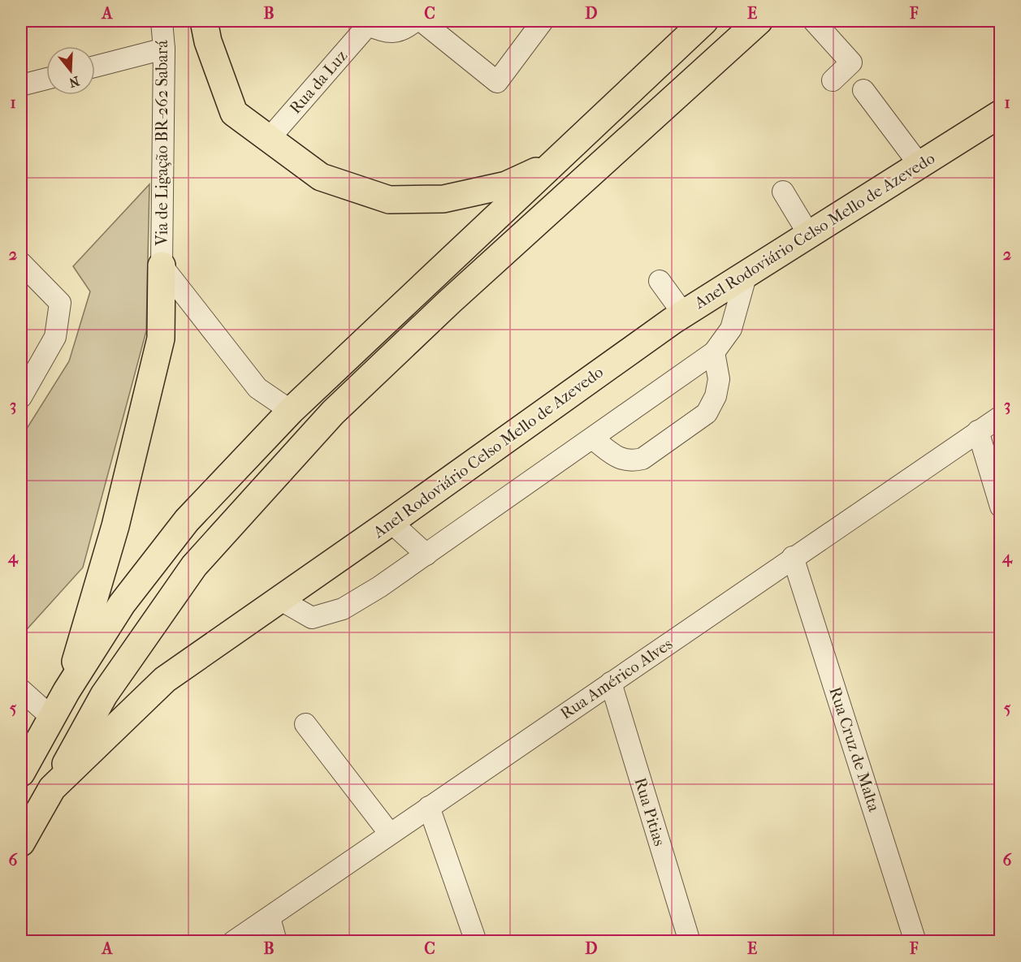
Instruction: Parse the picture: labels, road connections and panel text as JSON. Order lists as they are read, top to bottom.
{
  "streets": {
    "highway": ["Anel Rodoviário Celso Mello de Azevedo"],
    "street": [
      "Rua da Luz",
      "Via de Ligação BR-262 Sabará",
      "Rua Américo Alves",
      "Rua Cruz de Malta",
      "Rua Pitias"
    ]
  },
  "crossings": [
    ["Rua Américo Alves", "Rua Cruz de Malta"],
    ["Rua Américo Alves", "Rua Pitias"]
  ],
  "north": "bottom",
  "grid": {
    "columns": [
      "A",
      "B",
      "C",
      "D",
      "E",
      "F"
    ],
    "rows": [
      "1",
      "2",
      "3",
      "4",
      "5",
      "6"
    ]
  }
}
